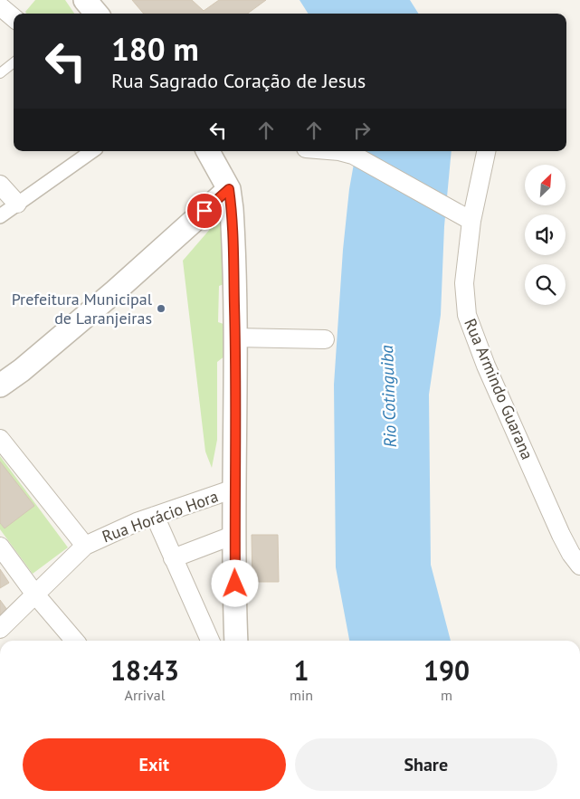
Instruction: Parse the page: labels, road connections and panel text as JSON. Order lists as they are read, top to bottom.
{
  "streets": {
    "street": ["Rua Armindo Guarana", "Rua Horácio Hora"]
  },
  "water": ["Rio Cotinguiba"],
  "places": ["Prefeitura Municipal de Laranjeiras"],
  "north": "top right",
  "page": {
    "turn": ["180 m", "Rua Sagrado Coração de Jesus"],
    "eta": [
      "18:43",
      "Arrival",
      "1",
      "min",
      "190",
      "m"
    ],
    "buttons": ["Exit", "Share"]
  }
}
